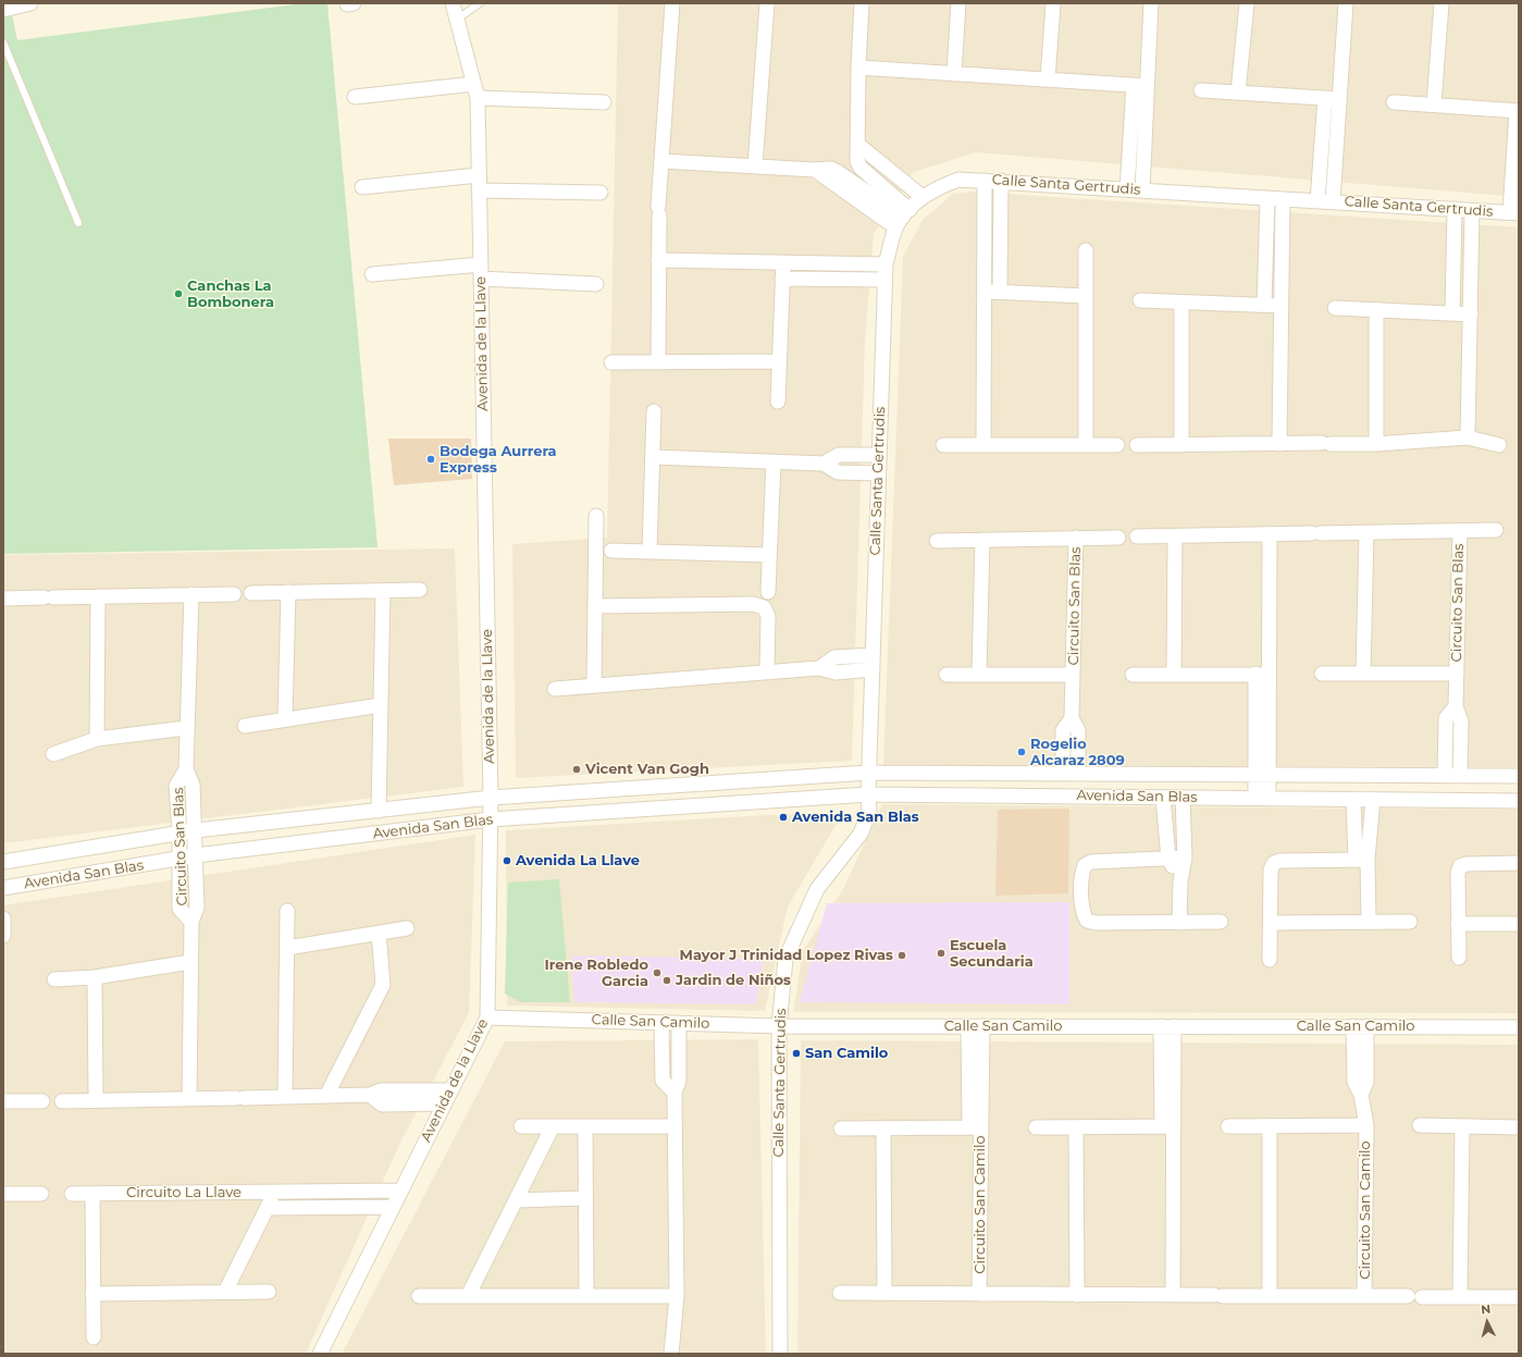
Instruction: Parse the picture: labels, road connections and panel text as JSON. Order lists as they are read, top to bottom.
{
  "streets": {
    "street": [
      "Calle Santa Gertrudis",
      "Avenida de la Llave",
      "Circuito San Blas",
      "Avenida San Blas",
      "Calle San Camilo",
      "Circuito La Llave",
      "Circuito San Camilo"
    ]
  },
  "crossings": [
    ["Calle Santa Gertrudis", "Avenida San Blas"],
    ["Calle Santa Gertrudis", "Calle San Camilo"],
    ["Avenida de la Llave", "Avenida San Blas"],
    ["Avenida de la Llave", "Calle San Camilo"],
    ["Avenida de la Llave", "Circuito La Llave"],
    ["Circuito San Blas", "Avenida San Blas"],
    ["Calle San Camilo", "Circuito San Camilo"]
  ],
  "places": [
    "Canchas La Bombonera",
    "Bodega Aurrera Express",
    "Rogelio Alcaraz 2809",
    "Vicent Van Gogh",
    "Avenida San Blas",
    "Avenida La Llave",
    "Escuela Secundaria",
    "Mayor J Trinidad Lopez Rivas",
    "Irene Robledo Garcia",
    "Jardin de Niños",
    "San Camilo"
  ],
  "north": "top"
}
